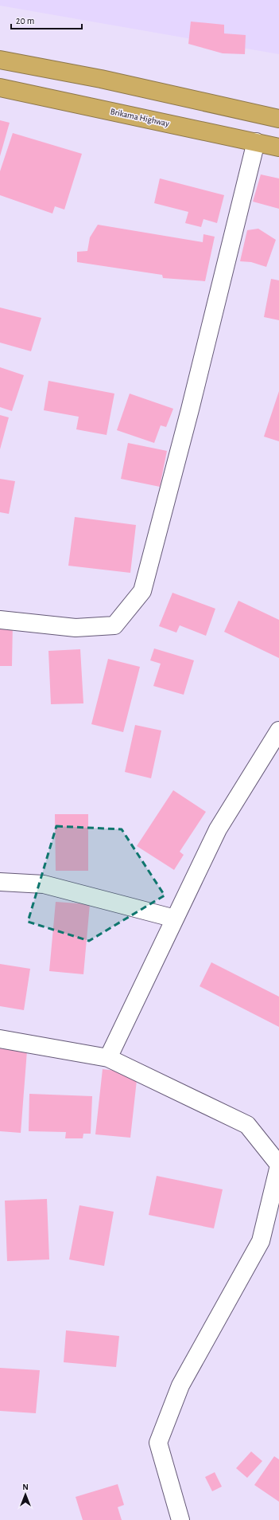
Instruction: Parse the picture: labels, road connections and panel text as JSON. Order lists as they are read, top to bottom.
{
  "streets": {
    "highway": ["Brikama Highway"]
  },
  "scale_bar": "20 m",
  "north": "top"
}
